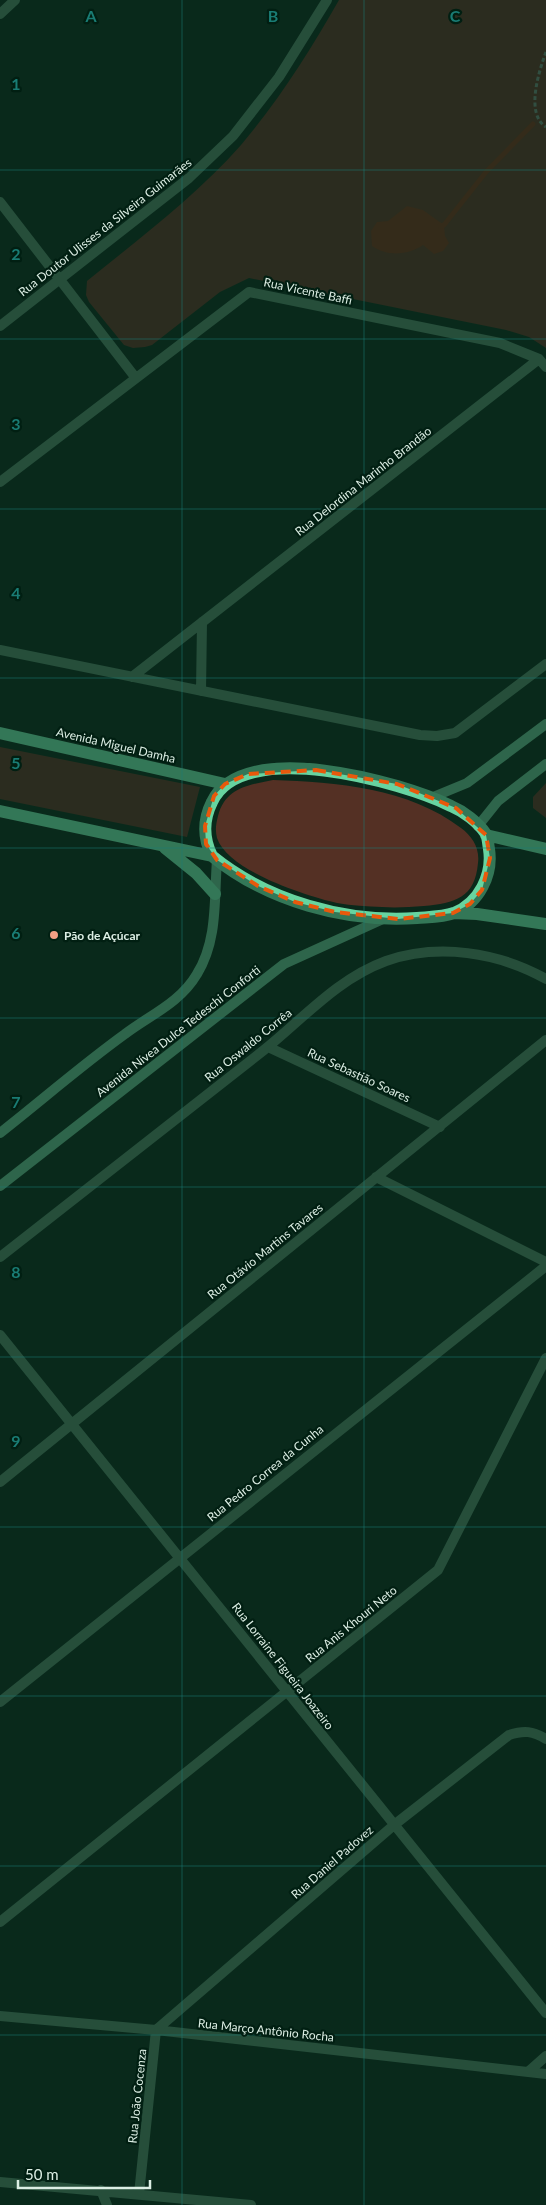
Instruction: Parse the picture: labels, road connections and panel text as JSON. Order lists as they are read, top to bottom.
{
  "streets": {
    "main road": ["Avenida Miguel Damha", "Avenida Nívea Dulce Tedeschi Conforti"],
    "street": [
      "Rua Doutor Ulisses da Silveira Guimarães",
      "Rua Vicente Baffi",
      "Rua Delordina Marinho Brandão",
      "Rua Oswaldo Corrêa",
      "Rua Sebastião Soares",
      "Rua Otávio Martins Tavares",
      "Rua Pedro Correa da Cunha",
      "Rua Anis Khouri Neto",
      "Rua Lorraine Figueira Joazeiro",
      "Rua Daniel Padovez",
      "Rua Março Antônio Rocha",
      "Rua João Cocenza"
    ]
  },
  "crossings": [
    ["Rua Vicente Baffi", "Rua Delordina Marinho Brandão"],
    ["Rua Oswaldo Corrêa", "Rua Sebastião Soares"],
    ["Rua Sebastião Soares", "Rua Otávio Martins Tavares"],
    ["Rua Otávio Martins Tavares", "Rua Lorraine Figueira Joazeiro"],
    ["Rua Pedro Correa da Cunha", "Rua Lorraine Figueira Joazeiro"],
    ["Rua Anis Khouri Neto", "Rua Lorraine Figueira Joazeiro"],
    ["Rua Lorraine Figueira Joazeiro", "Rua Daniel Padovez"],
    ["Rua Daniel Padovez", "Rua Março Antônio Rocha"],
    ["Rua Daniel Padovez", "Rua João Cocenza"],
    ["Rua Março Antônio Rocha", "Rua João Cocenza"]
  ],
  "places": ["Pão de Açúcar"],
  "scale_bar": "50 m",
  "grid": {
    "columns": ["A", "B", "C"],
    "rows": [
      "1",
      "2",
      "3",
      "4",
      "5",
      "6",
      "7",
      "8",
      "9"
    ]
  }
}
